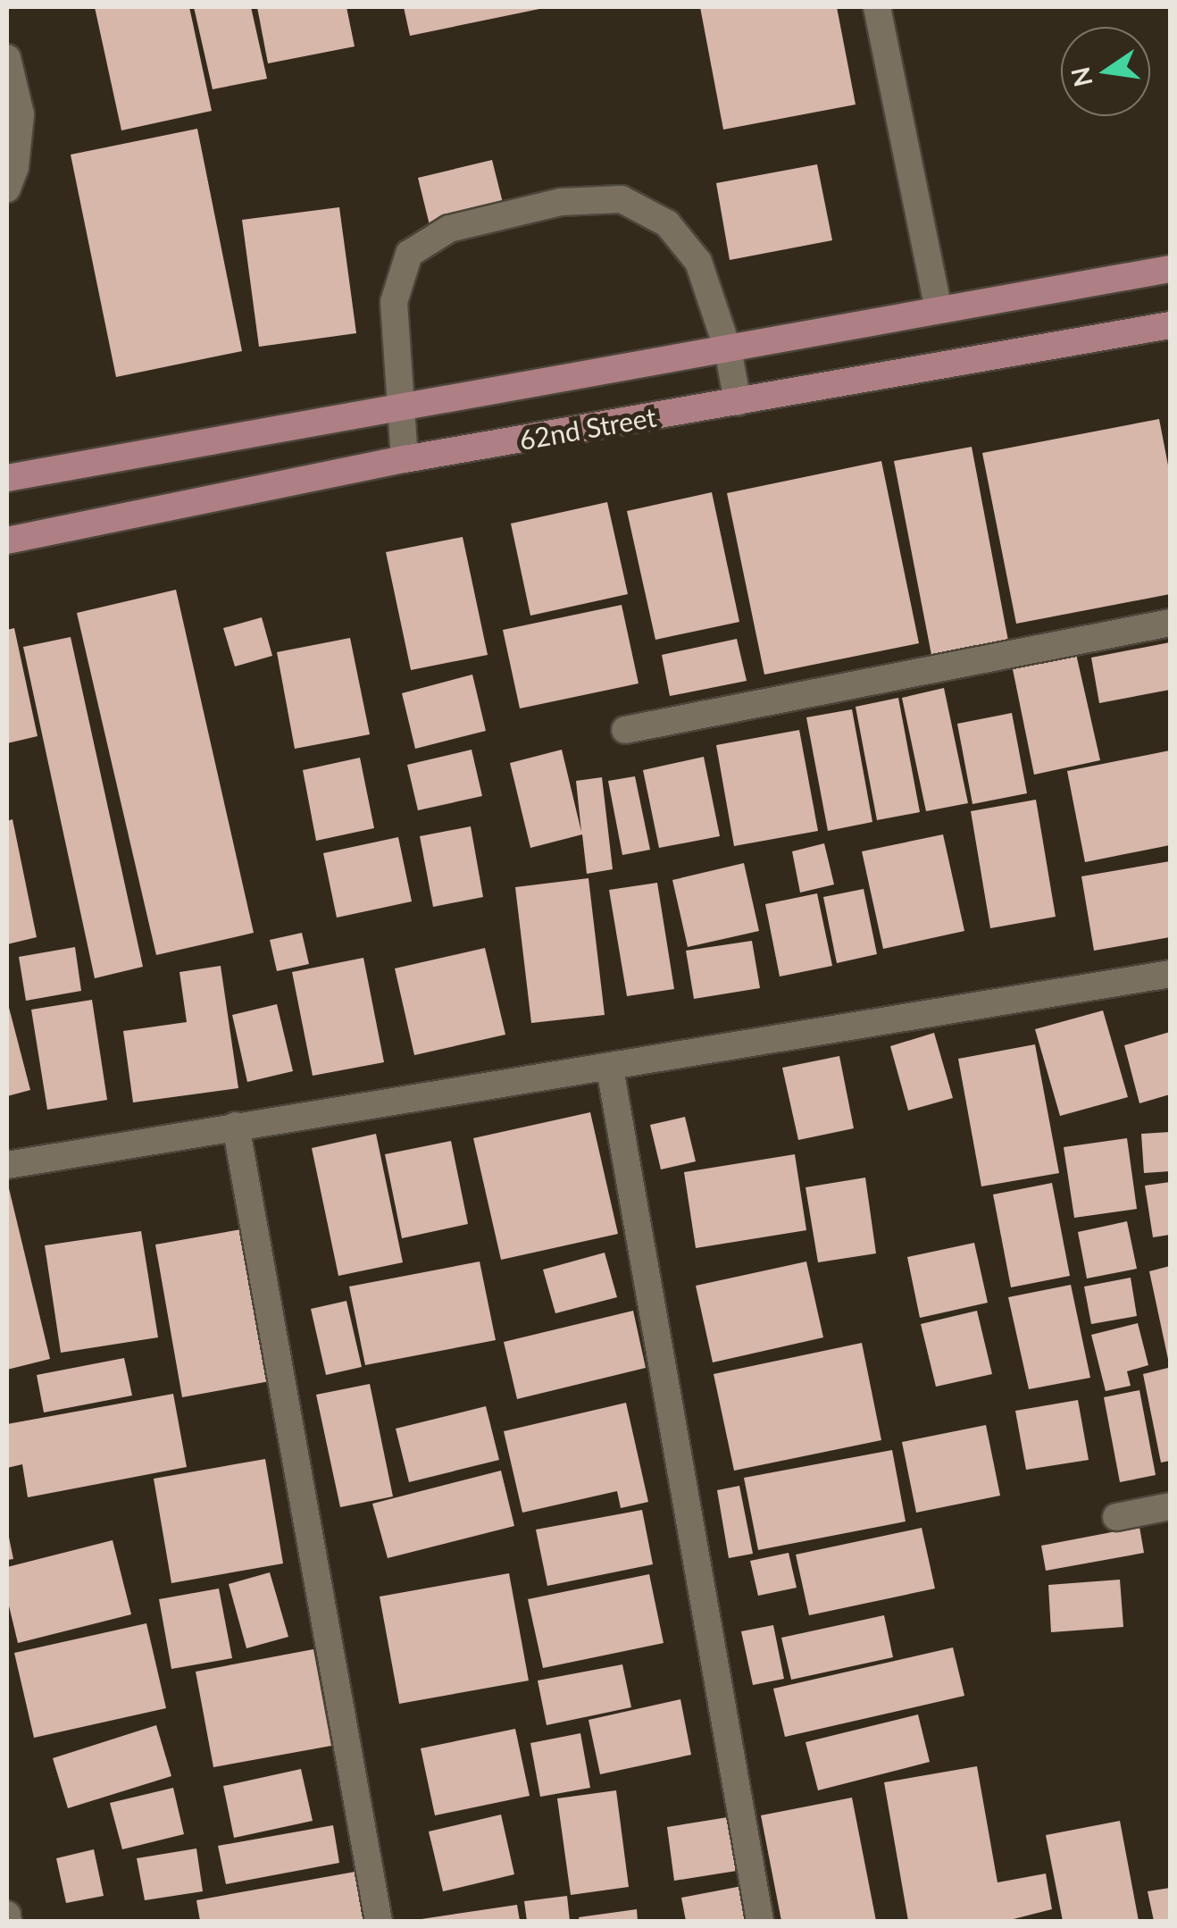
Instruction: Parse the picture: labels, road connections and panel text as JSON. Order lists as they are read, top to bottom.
{
  "streets": {
    "main road": ["62nd Street"]
  },
  "north": "left"
}
